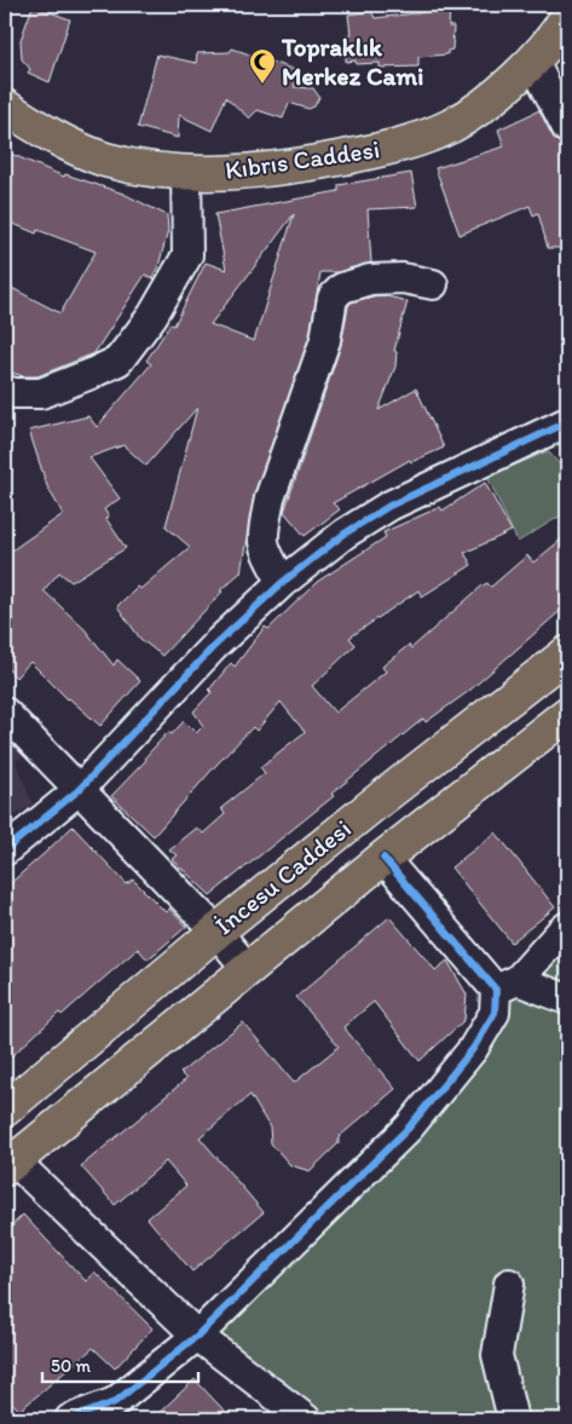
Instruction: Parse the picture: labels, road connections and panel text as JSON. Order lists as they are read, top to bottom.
{
  "streets": {
    "main road": ["Kıbrıs Caddesi", "İncesu Caddesi"]
  },
  "places": {
    "mosque": ["Topraklık Merkez Cami"]
  },
  "scale_bar": "50 m"
}
